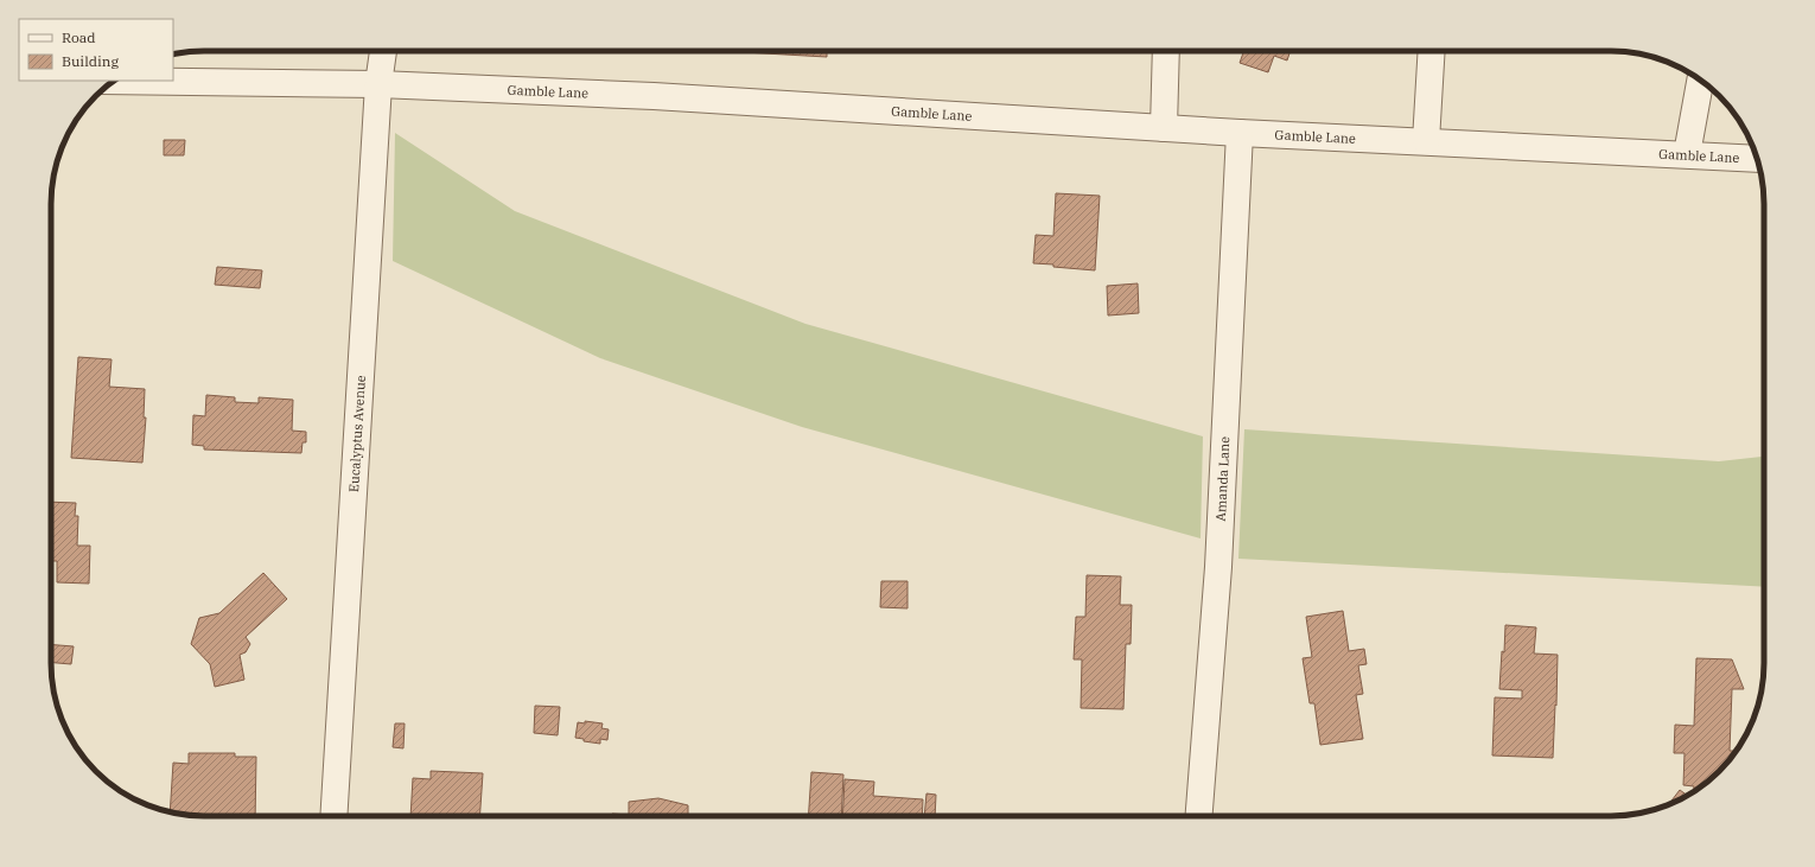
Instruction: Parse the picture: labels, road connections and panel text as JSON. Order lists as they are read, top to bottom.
{
  "streets": {
    "street": ["Gamble Lane", "Eucalyptus Avenue", "Amanda Lane"]
  },
  "crossings": [
    ["Gamble Lane", "Eucalyptus Avenue"],
    ["Gamble Lane", "Amanda Lane"]
  ],
  "legend": ["Road", "Building"]
}
